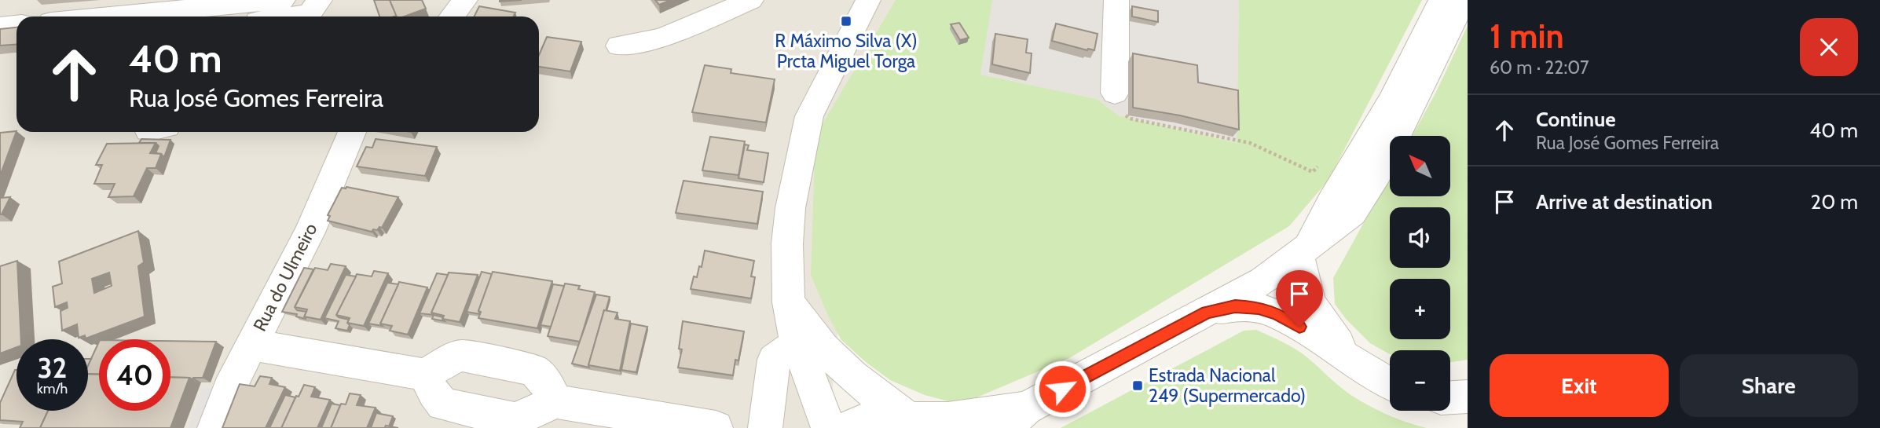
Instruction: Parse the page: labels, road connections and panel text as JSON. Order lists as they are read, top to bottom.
{
  "streets": {
    "street": ["Rua do Ulmeiro"]
  },
  "places": {
    "transit": ["R Máximo Silva (X) Prcta Miguel Torga", "Estrada Nacional 249 (Supermercado)"]
  },
  "north": "top left",
  "page": {
    "heading": ["1 min", "60 m · 22:07"],
    "turn": ["40 m", "Rua José Gomes Ferreira"],
    "list": [
      {
        "name": "Continue",
        "note": "Rua José Gomes Ferreira",
        "value": "40 m"
      },
      {
        "name": "Arrive at destination",
        "value": "20 m"
      }
    ],
    "map_buttons": ["+", "−"],
    "speed": "32 km/h",
    "limit": "40",
    "buttons": ["Exit", "Share"]
  }
}
